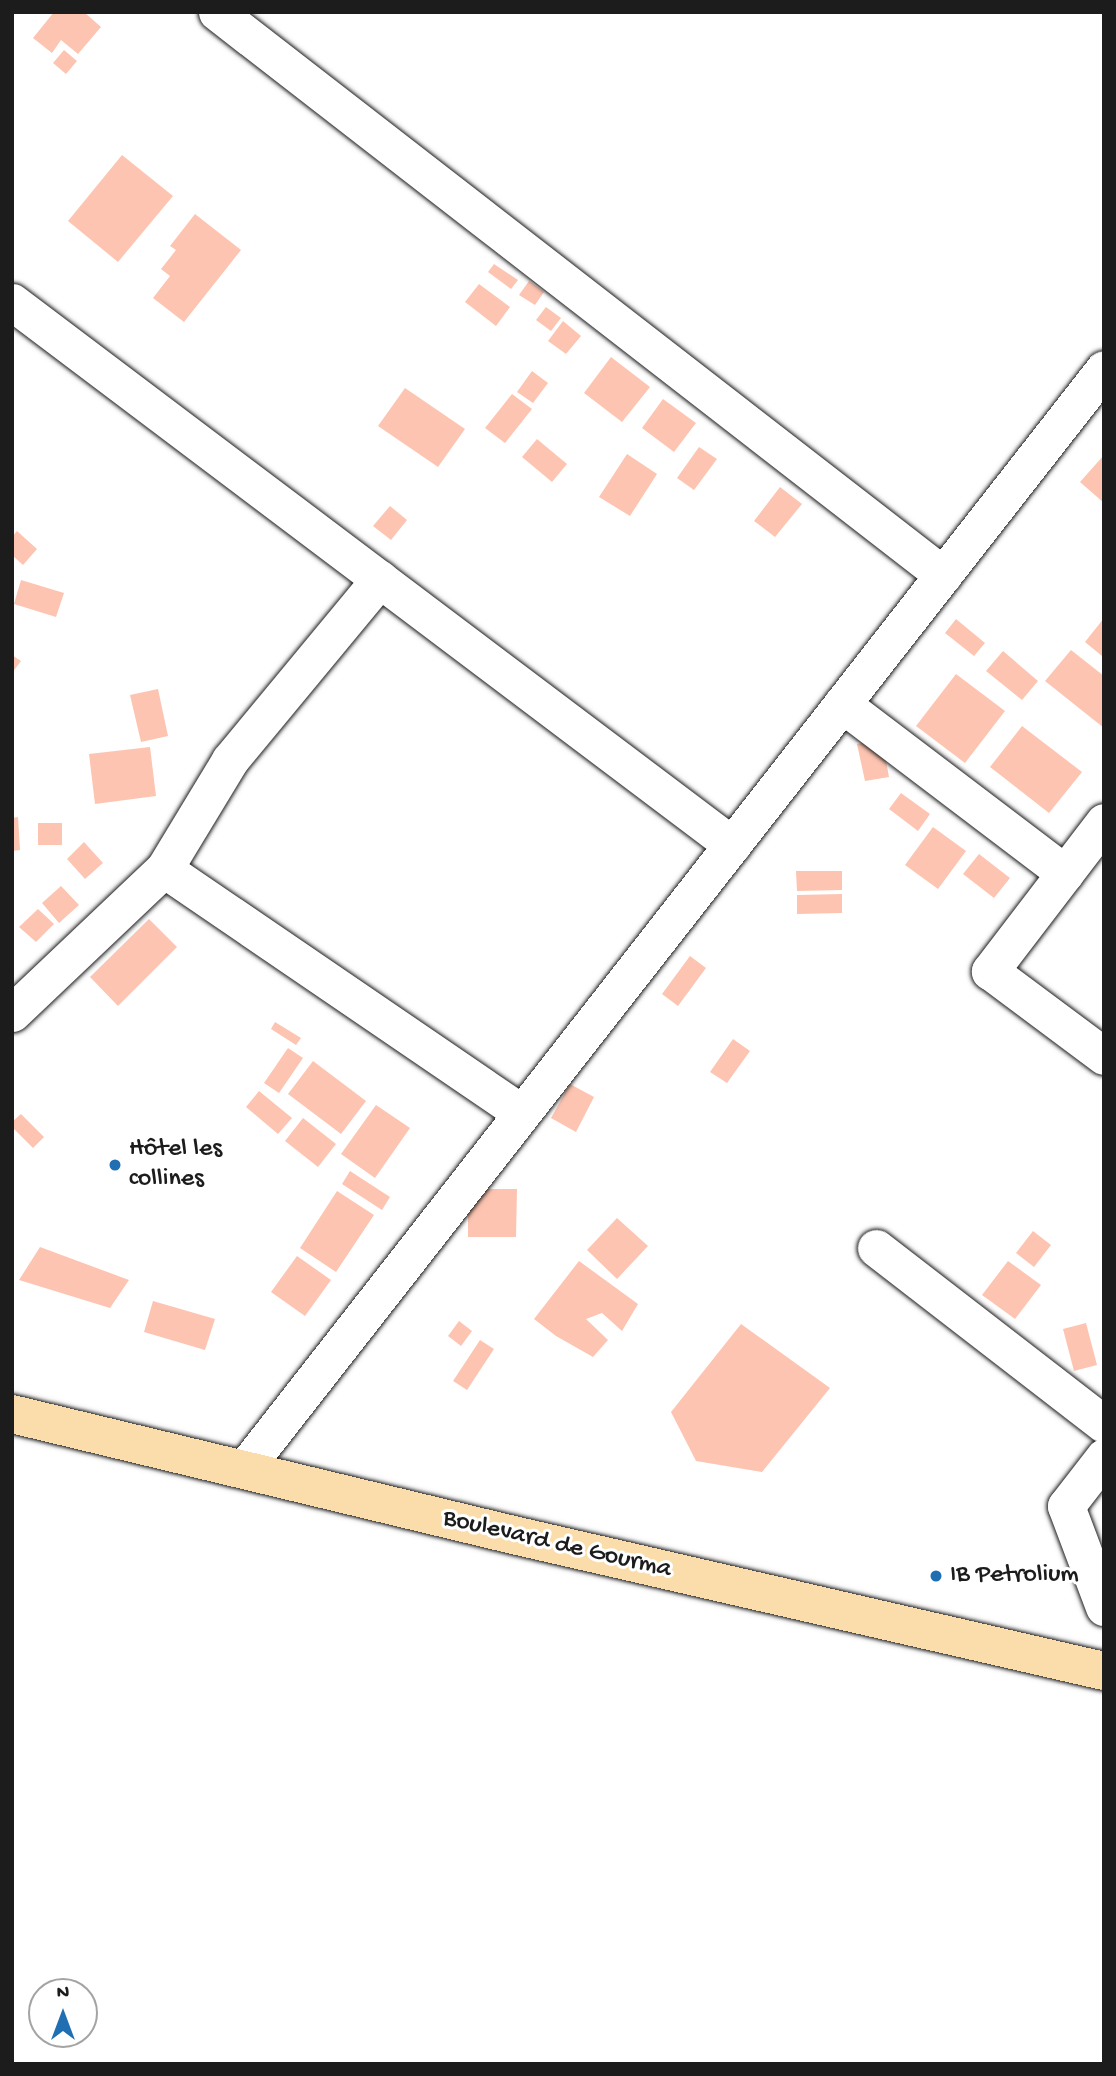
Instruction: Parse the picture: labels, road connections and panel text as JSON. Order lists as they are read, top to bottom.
{
  "streets": {
    "main road": ["Boulevard de Gourma"]
  },
  "places": ["Hôtel les collines", "IB Petrolium"],
  "north": "top"
}
